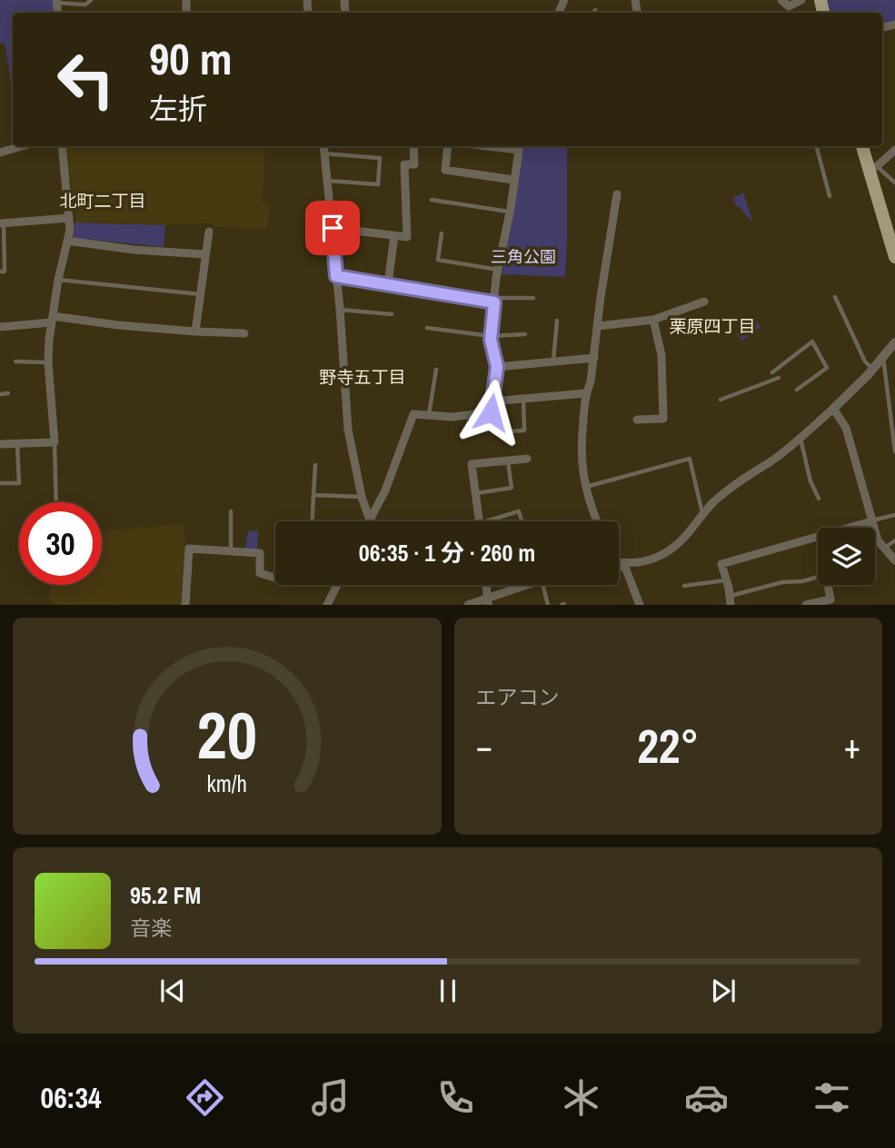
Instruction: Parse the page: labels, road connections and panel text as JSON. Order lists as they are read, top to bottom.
{
  "districts": ["北町二丁目", "栗原四丁目", "野寺五丁目"],
  "parks": ["三角公園"],
  "page": {
    "turn": ["90 m", "左折"],
    "limit": "30",
    "trip": "06:35 · 1 分 · 260 m",
    "tile": "エアコン",
    "heat": ["−", "22°", "+"],
    "song": ["95.2 FM", "音楽"],
    "tabs": "06:34",
    "gauge": ["20", "km/h"]
  }
}
